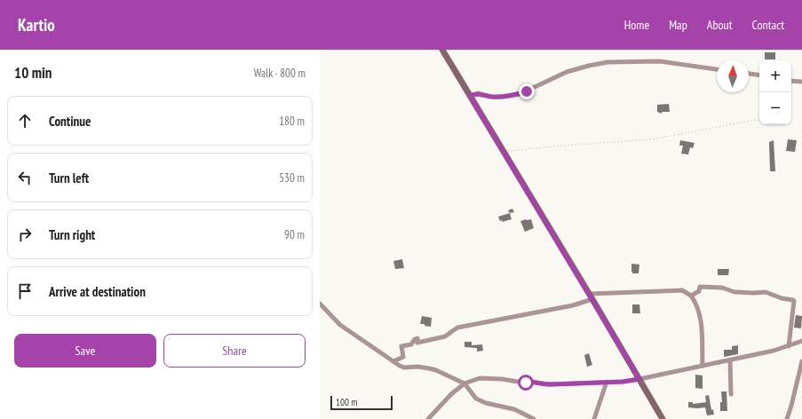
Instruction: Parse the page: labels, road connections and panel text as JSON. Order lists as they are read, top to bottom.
{
  "scale_bar": "100 m",
  "north": "top",
  "page": {
    "header": "Kartio",
    "nav": [
      "Home",
      "Map",
      "About",
      "Contact"
    ],
    "heading": ["10 min", "Walk · 800 m"],
    "map_buttons": ["+", "−"],
    "list": [
      ["Continue", "180 m"],
      ["Turn left", "530 m"],
      ["Turn right", "90 m"],
      "Arrive at destination"
    ],
    "buttons": ["Save", "Share"],
    "scale": "100 m"
  }
}
